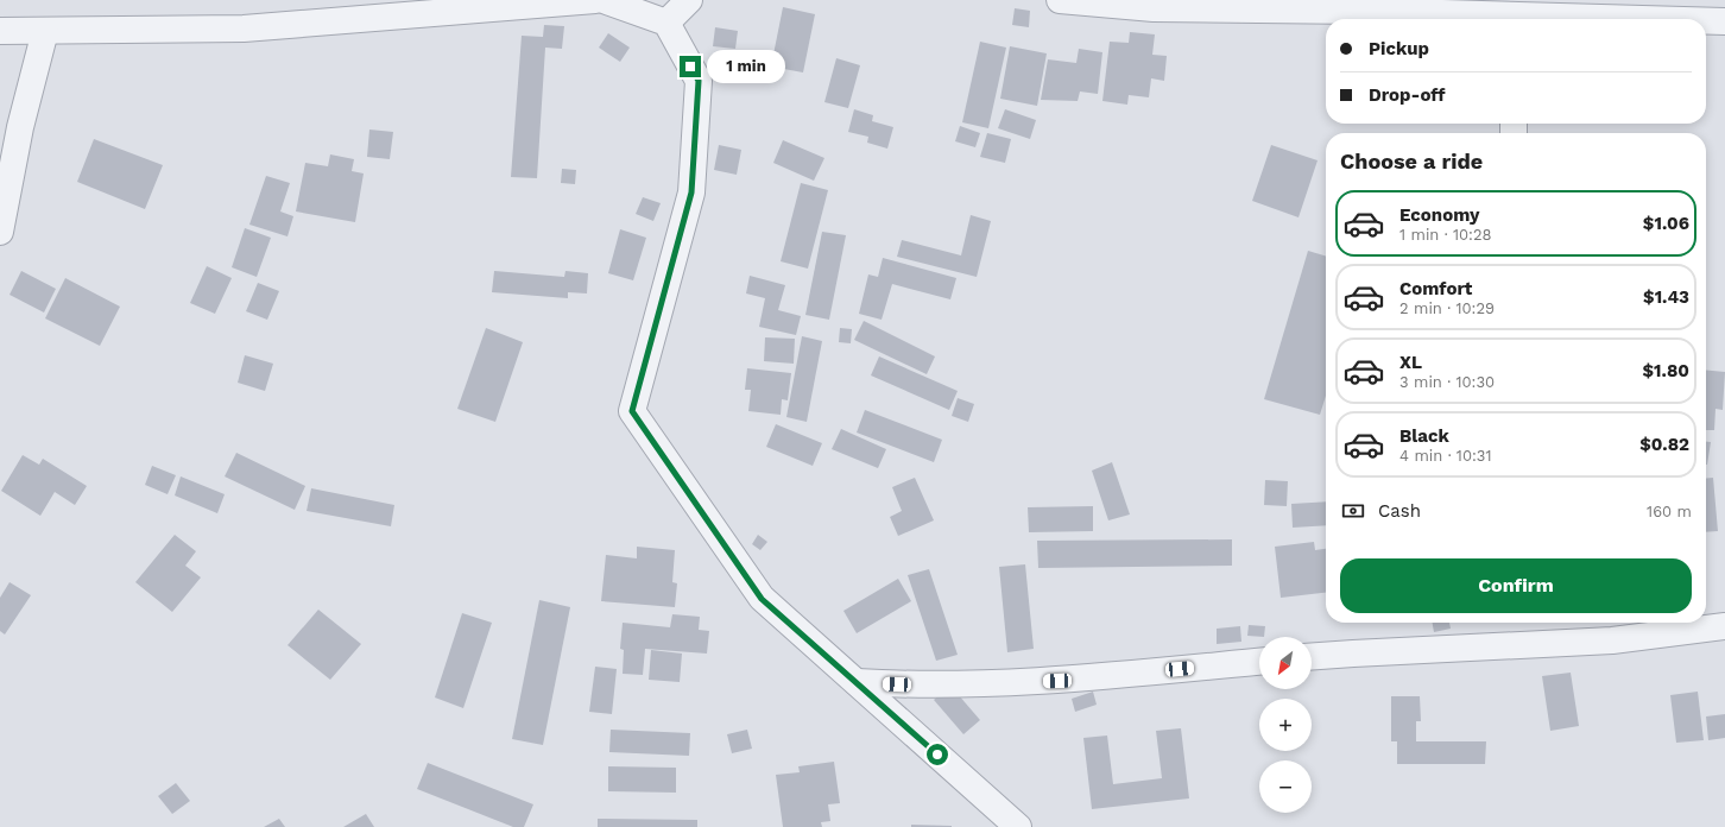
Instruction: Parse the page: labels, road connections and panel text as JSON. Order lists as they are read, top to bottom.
{
  "north": "bottom left",
  "page": {
    "banner": ["Pickup", "Drop-off"],
    "bubble": "1 min",
    "heading": "Choose a ride",
    "list": [
      {
        "name": "Economy",
        "note": "1 min · 10:28",
        "value": "$1.06"
      },
      {
        "name": "Comfort",
        "note": "2 min · 10:29",
        "value": "$1.43"
      },
      {
        "name": "XL",
        "note": "3 min · 10:30",
        "value": "$1.80"
      },
      {
        "name": "Black",
        "note": "4 min · 10:31",
        "value": "$0.82"
      }
    ],
    "pay": ["Cash", "160 m"],
    "buttons": "Confirm",
    "map_buttons": ["+", "−"]
  }
}
